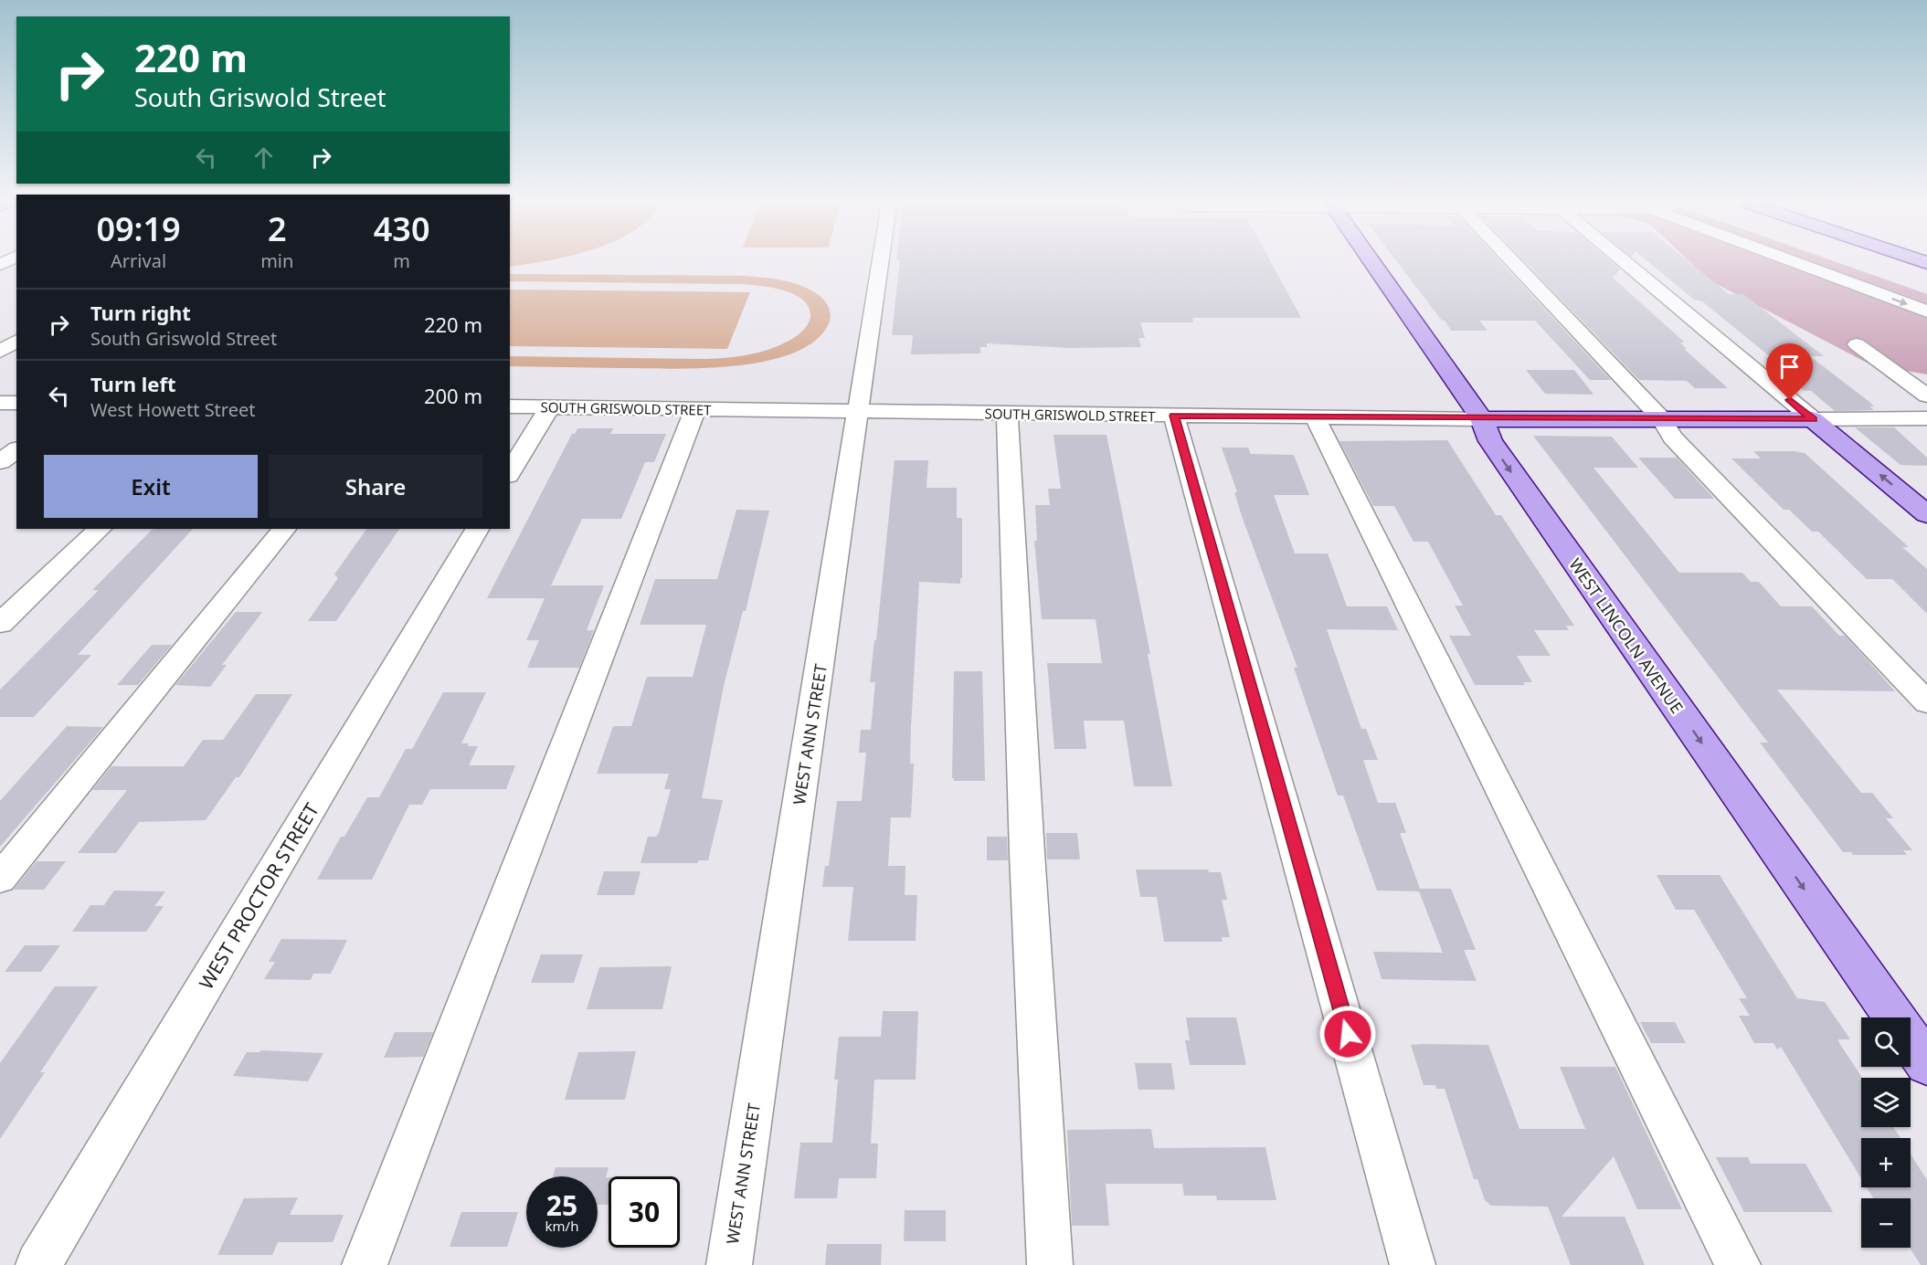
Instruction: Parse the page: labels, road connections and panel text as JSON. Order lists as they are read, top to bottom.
{
  "streets": {
    "main road": ["SOUTH GRISWOLD STREET", "WEST LINCOLN AVENUE"],
    "street": ["WEST ANN STREET", "WEST PROCTOR STREET"]
  },
  "crossings": [
    ["SOUTH GRISWOLD STREET", "WEST LINCOLN AVENUE"],
    ["SOUTH GRISWOLD STREET", "WEST ANN STREET"]
  ],
  "one_way": ["WEST LINCOLN AVENUE"],
  "page": {
    "turn": ["220 m", "South Griswold Street"],
    "eta": [
      "09:19",
      "Arrival",
      "2",
      "min",
      "430",
      "m"
    ],
    "list": [
      {
        "name": "Turn right",
        "note": "South Griswold Street",
        "value": "220 m"
      },
      {
        "name": "Turn left",
        "note": "West Howett Street",
        "value": "200 m"
      }
    ],
    "buttons": ["Exit", "Share"],
    "map_buttons": ["+", "−"],
    "speed": "25 km/h",
    "limit": "30"
  }
}
